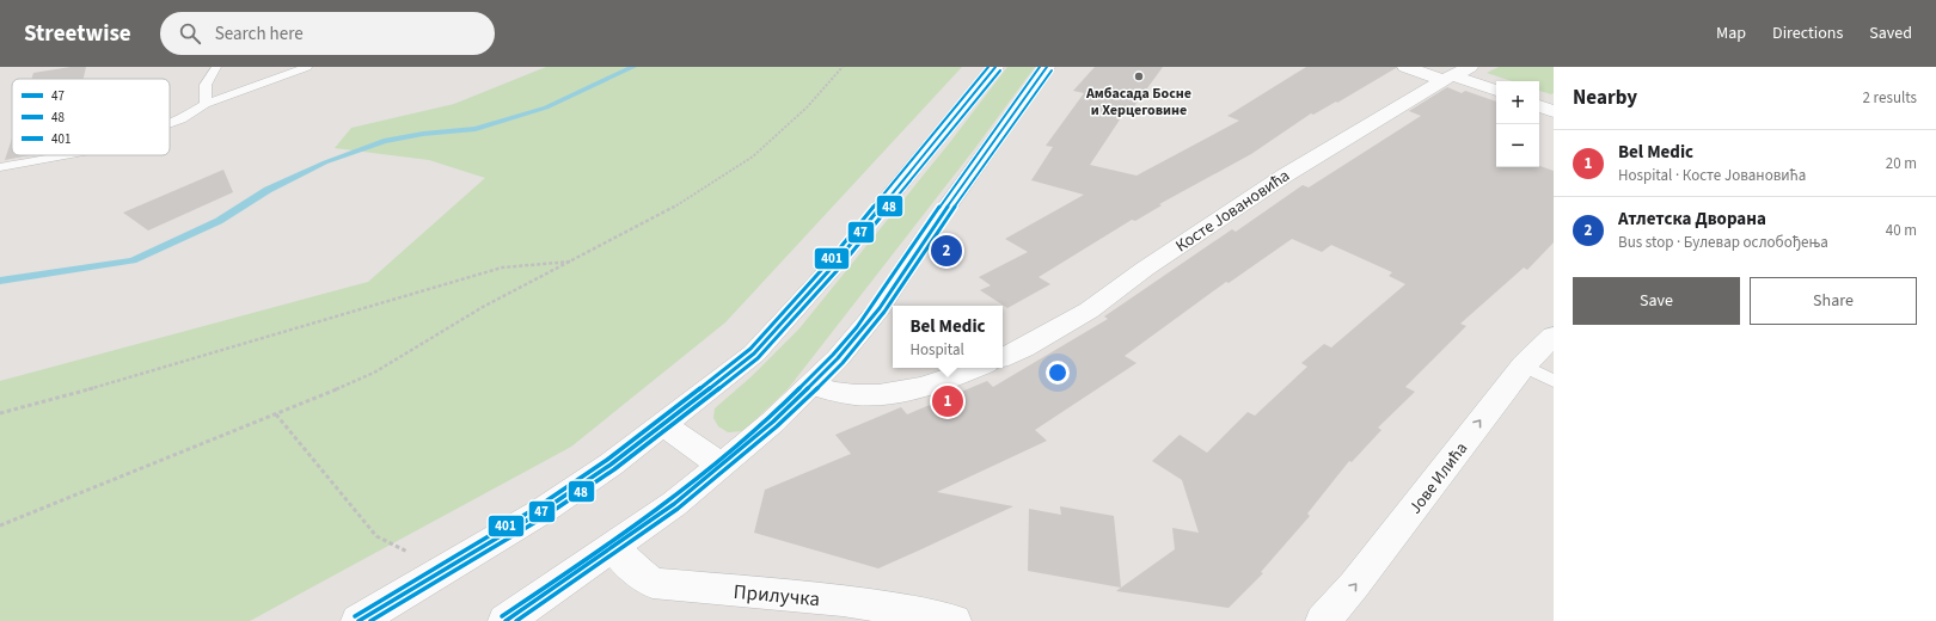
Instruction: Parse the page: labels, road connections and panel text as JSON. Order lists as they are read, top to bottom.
{
  "streets": {
    "main road": ["Косте Јовановића", "Јове Илића", "Прилучка"]
  },
  "one_way": ["Јове Илића"],
  "places": ["Амбасада Босне и Херцеговине"],
  "lines": ["transit line 47", "transit line 401", "transit line 48"],
  "legend": ["47", "48", "401"],
  "page": {
    "header": "Streetwise",
    "search": "Search here",
    "nav": ["Map", "Directions", "Saved"],
    "heading": ["Nearby", "2 results"],
    "map_buttons": ["+", "−"],
    "list": [
      {
        "mark": "1",
        "name": "Bel Medic",
        "note": "Hospital · Косте Јовановића",
        "value": "20 m"
      },
      {
        "mark": "2",
        "name": "Атлетска Дворана",
        "note": "Bus stop · Булевар ослобођења",
        "value": "40 m"
      }
    ],
    "pins": ["2", "1"],
    "buttons": ["Save", "Share"],
    "popup": ["Bel Medic", "Hospital"]
  }
}
